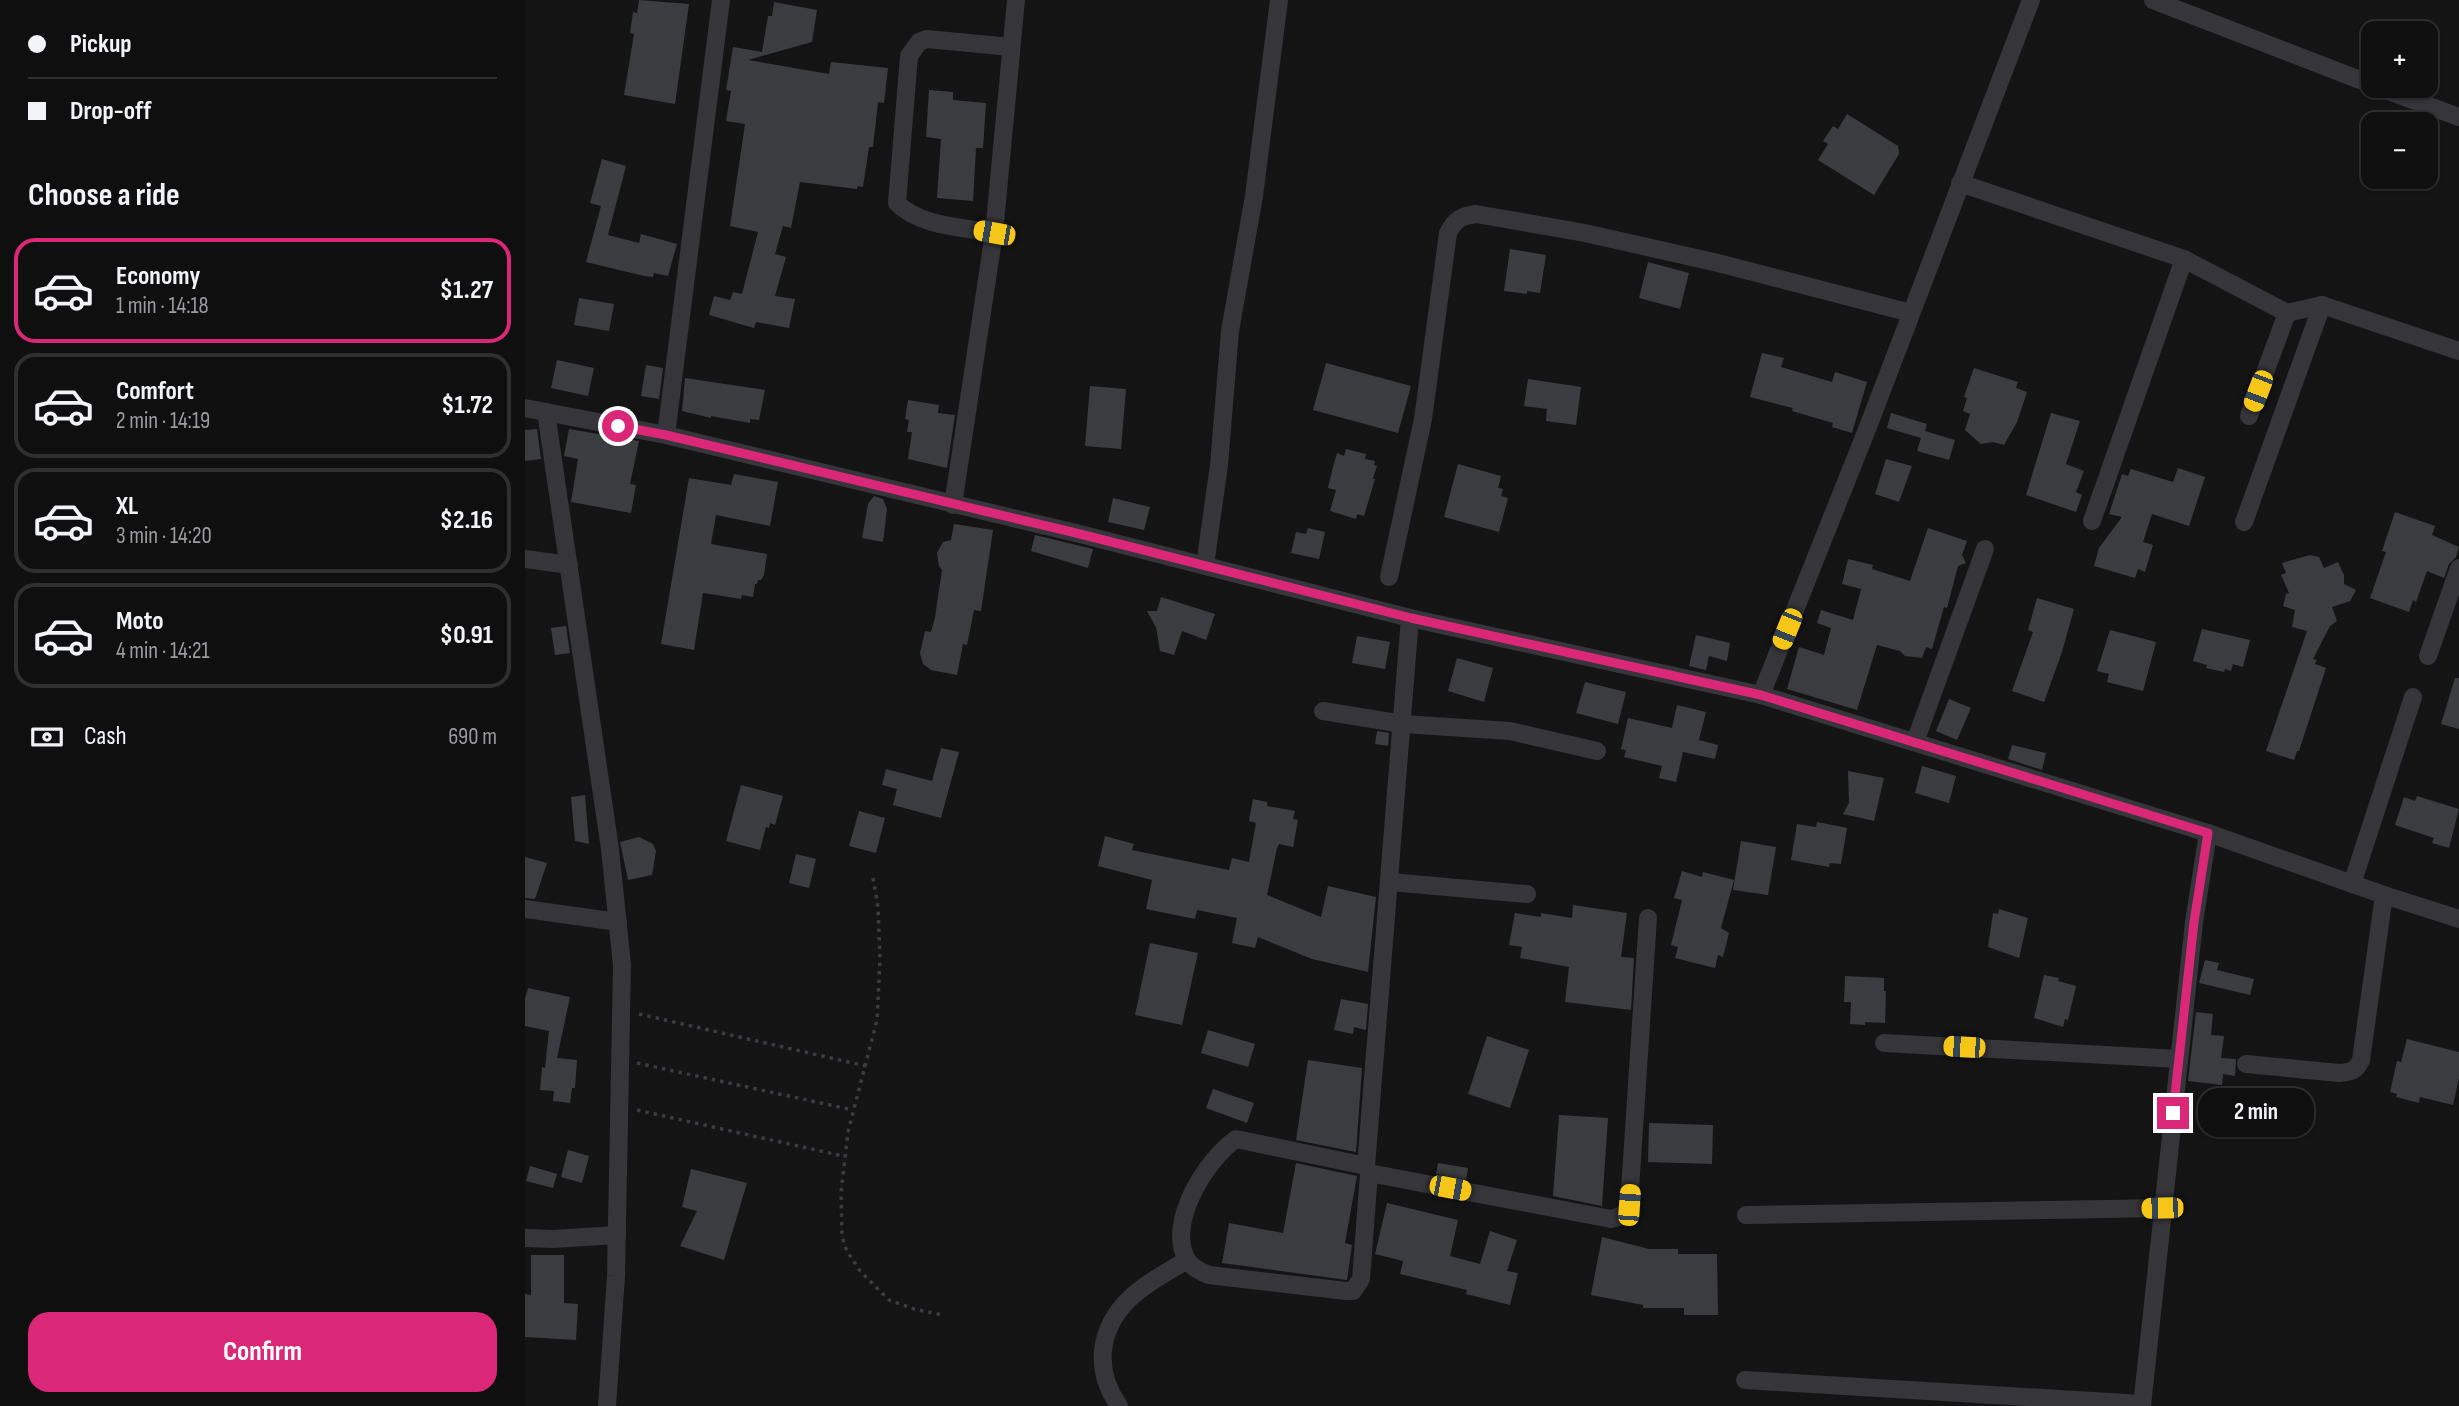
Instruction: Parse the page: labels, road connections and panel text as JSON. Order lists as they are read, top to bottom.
{
  "page": {
    "banner": ["Pickup", "Drop-off"],
    "map_buttons": ["+", "−"],
    "heading": "Choose a ride",
    "list": [
      {
        "name": "Economy",
        "note": "1 min · 14:18",
        "value": "$1.27"
      },
      {
        "name": "Comfort",
        "note": "2 min · 14:19",
        "value": "$1.72"
      },
      {
        "name": "XL",
        "note": "3 min · 14:20",
        "value": "$2.16"
      },
      {
        "name": "Moto",
        "note": "4 min · 14:21",
        "value": "$0.91"
      }
    ],
    "pay": ["Cash", "690 m"],
    "bubble": "2 min",
    "buttons": "Confirm"
  }
}
